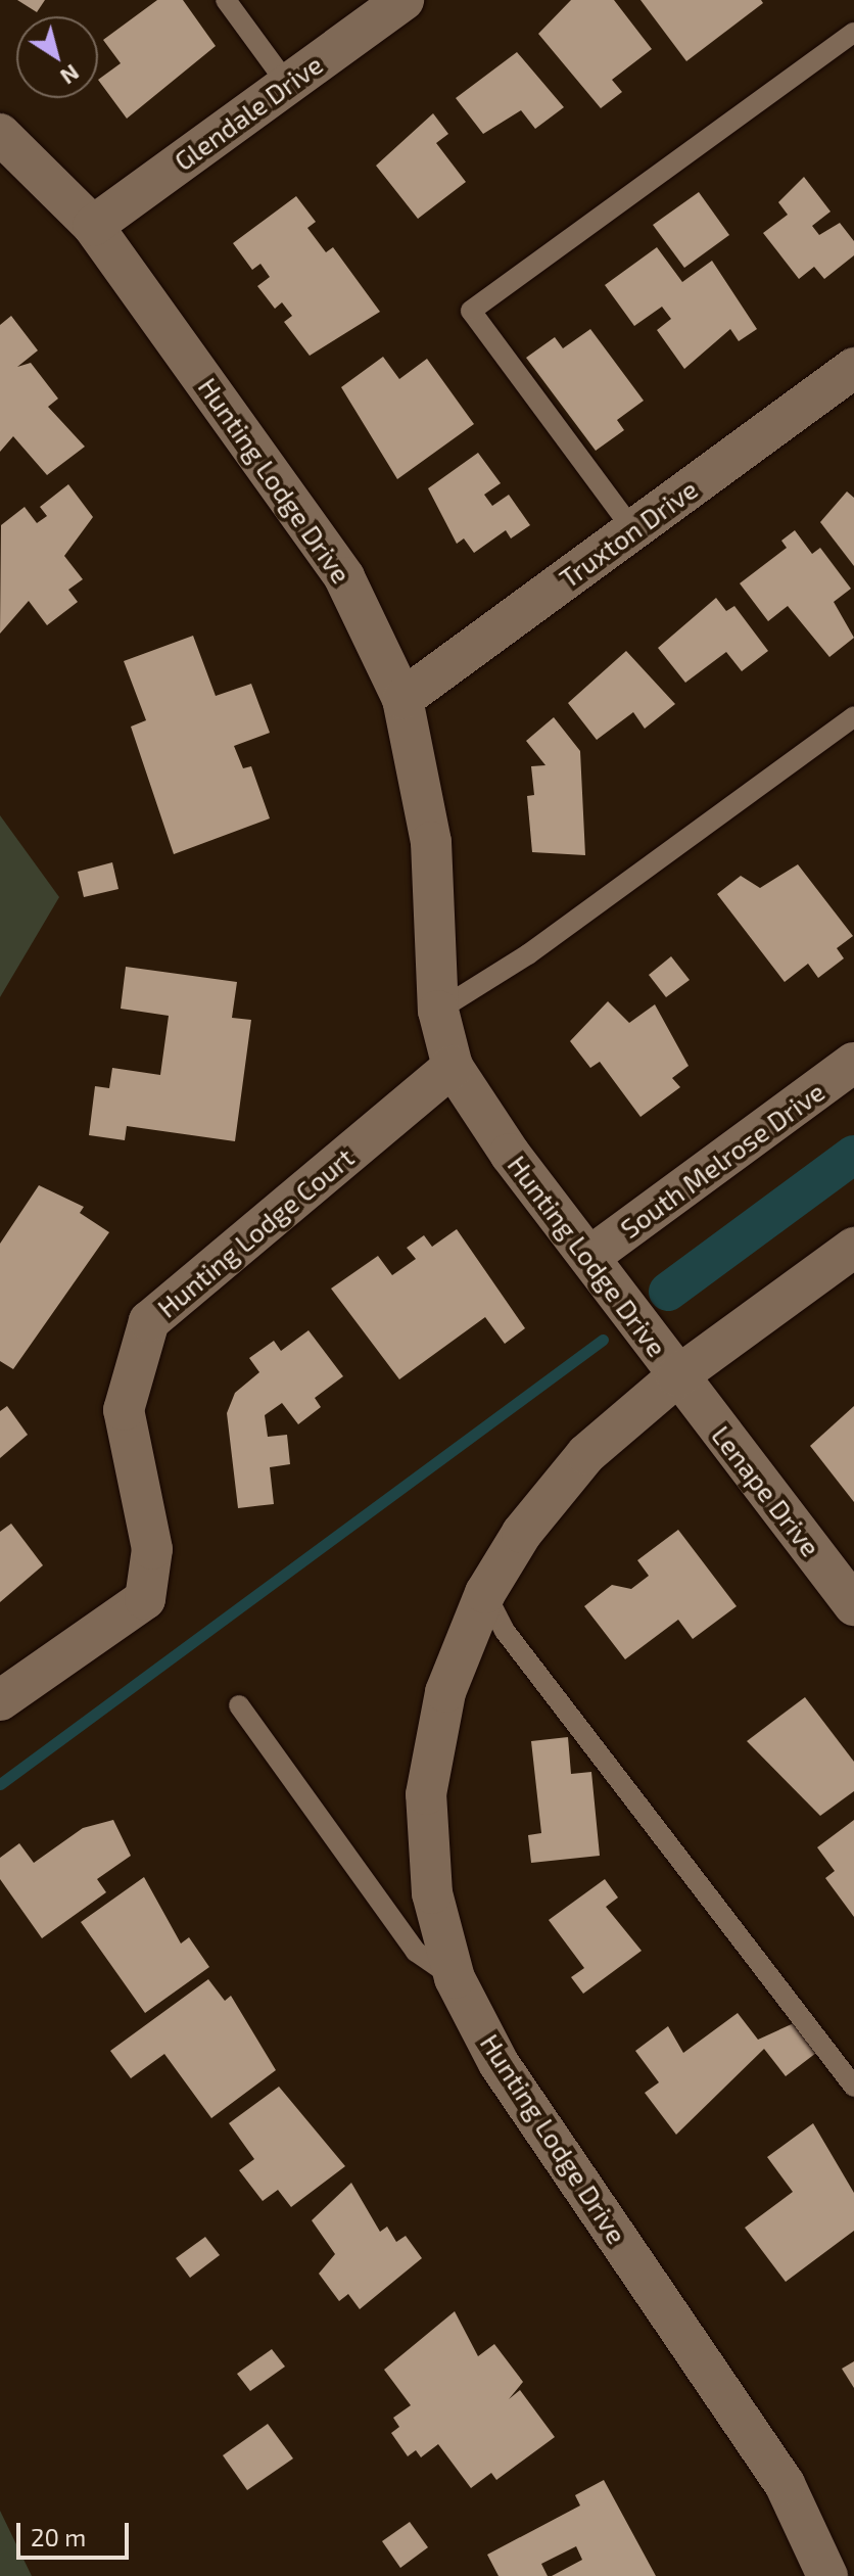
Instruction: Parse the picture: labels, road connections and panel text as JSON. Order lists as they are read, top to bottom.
{
  "streets": {
    "street": [
      "Glendale Drive",
      "Hunting Lodge Drive",
      "Truxton Drive",
      "South Melrose Drive",
      "Hunting Lodge Court",
      "Lenape Drive"
    ]
  },
  "crossings": [
    ["Glendale Drive", "Hunting Lodge Drive"],
    ["Hunting Lodge Drive", "Truxton Drive"],
    ["Hunting Lodge Drive", "South Melrose Drive"],
    ["Hunting Lodge Drive", "Hunting Lodge Court"],
    ["Hunting Lodge Drive", "Lenape Drive"]
  ],
  "scale_bar": "20 m",
  "north": "bottom right"
}
